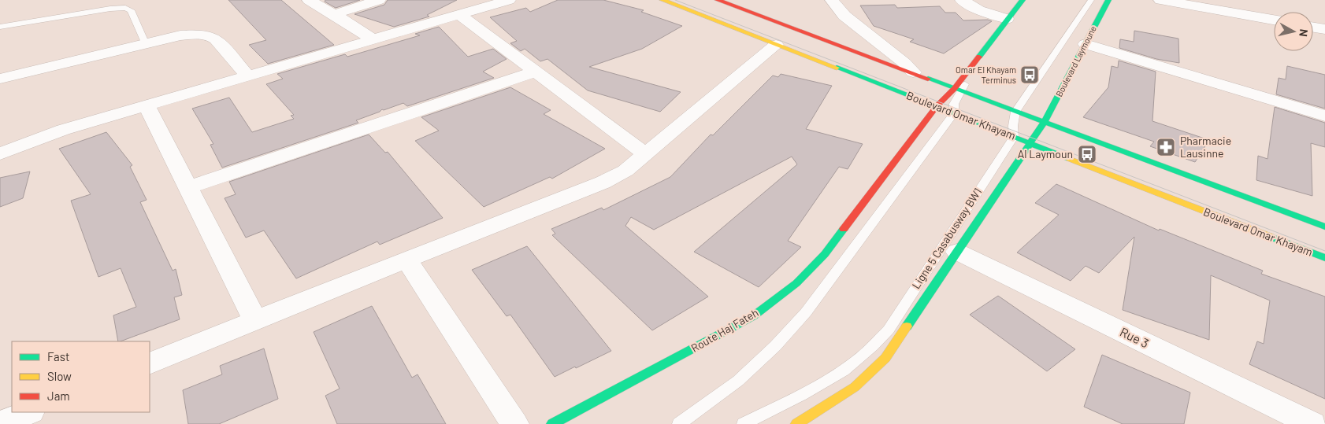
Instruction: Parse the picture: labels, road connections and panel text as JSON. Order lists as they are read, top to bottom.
{
  "streets": {
    "main road": ["Boulevard Laymoune", "Boulevard Omar Khayam", "Route Haj Fateh"],
    "street": ["Rue 3"],
    "lane": ["Ligne 5 Casabusway BW1"]
  },
  "crossings": [
    ["Boulevard Omar Khayam", "Ligne 5 Casabusway BW1"],
    ["Boulevard Omar Khayam", "Route Haj Fateh"]
  ],
  "places": {
    "bus stop": ["Omar El Khayam Terminus", "Al Laymoun"],
    "pharmacy": ["Pharmacie Lausinne"]
  },
  "legend": ["Fast", "Slow", "Jam"],
  "north": "right"
}
